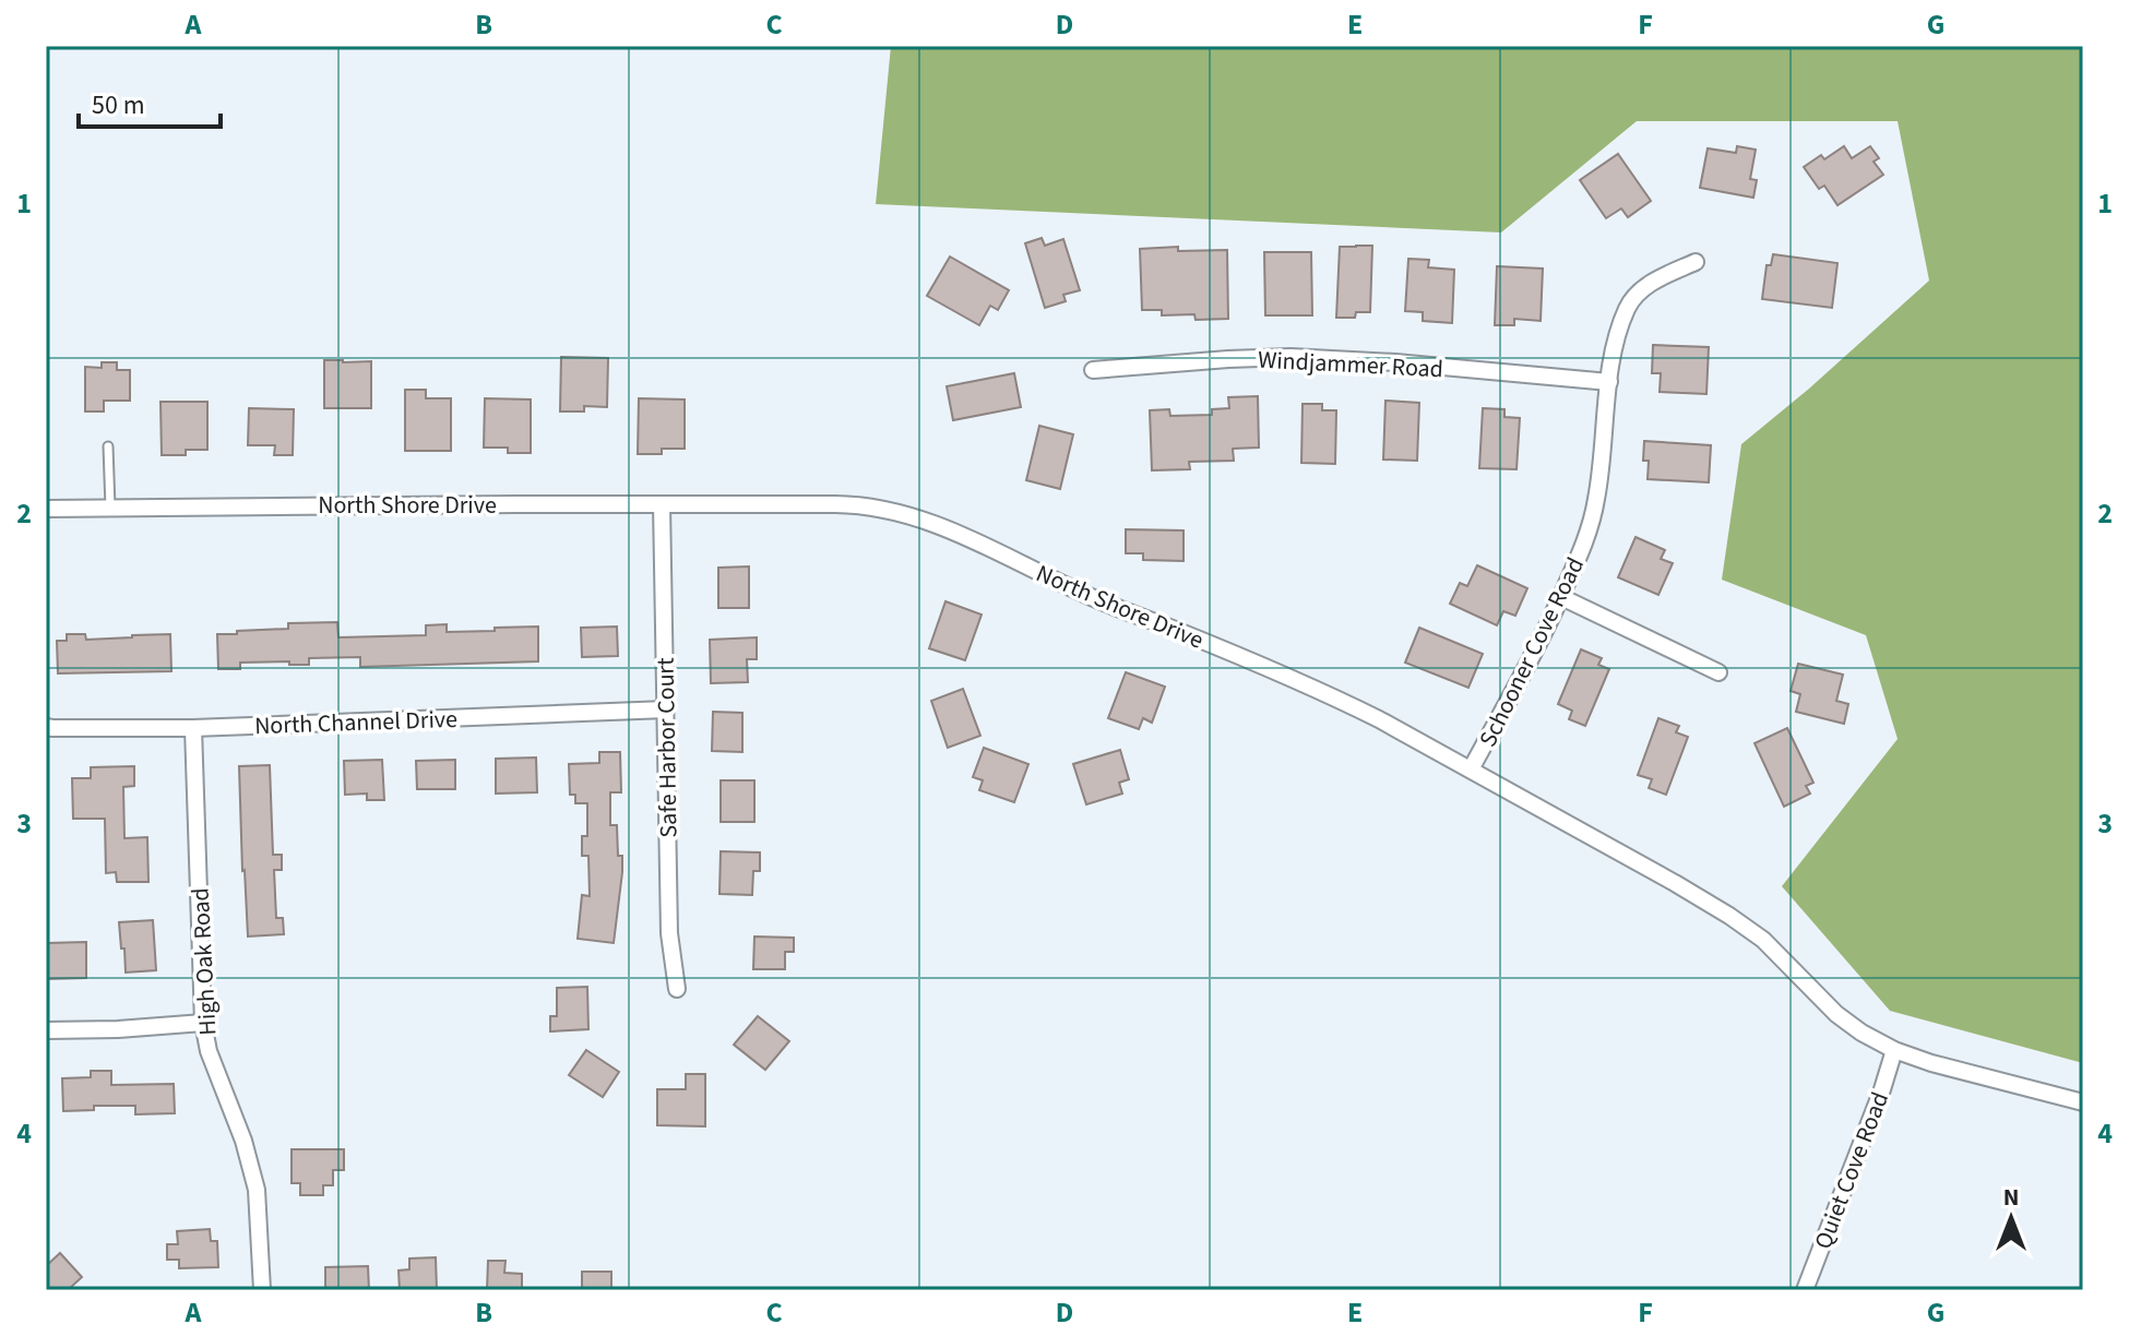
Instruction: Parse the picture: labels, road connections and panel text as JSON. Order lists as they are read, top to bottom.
{
  "streets": {
    "street": [
      "Windjammer Road",
      "North Shore Drive",
      "Schooner Cove Road",
      "North Channel Drive",
      "Safe Harbor Court",
      "High Oak Road",
      "Quiet Cove Road"
    ]
  },
  "crossings": [
    ["Windjammer Road", "Schooner Cove Road"],
    ["North Shore Drive", "Schooner Cove Road"],
    ["North Shore Drive", "Safe Harbor Court"],
    ["North Shore Drive", "Quiet Cove Road"],
    ["North Channel Drive", "Safe Harbor Court"],
    ["North Channel Drive", "High Oak Road"]
  ],
  "scale_bar": "50 m",
  "north": "top",
  "grid": {
    "columns": [
      "A",
      "B",
      "C",
      "D",
      "E",
      "F",
      "G"
    ],
    "rows": [
      "1",
      "2",
      "3",
      "4"
    ]
  }
}
